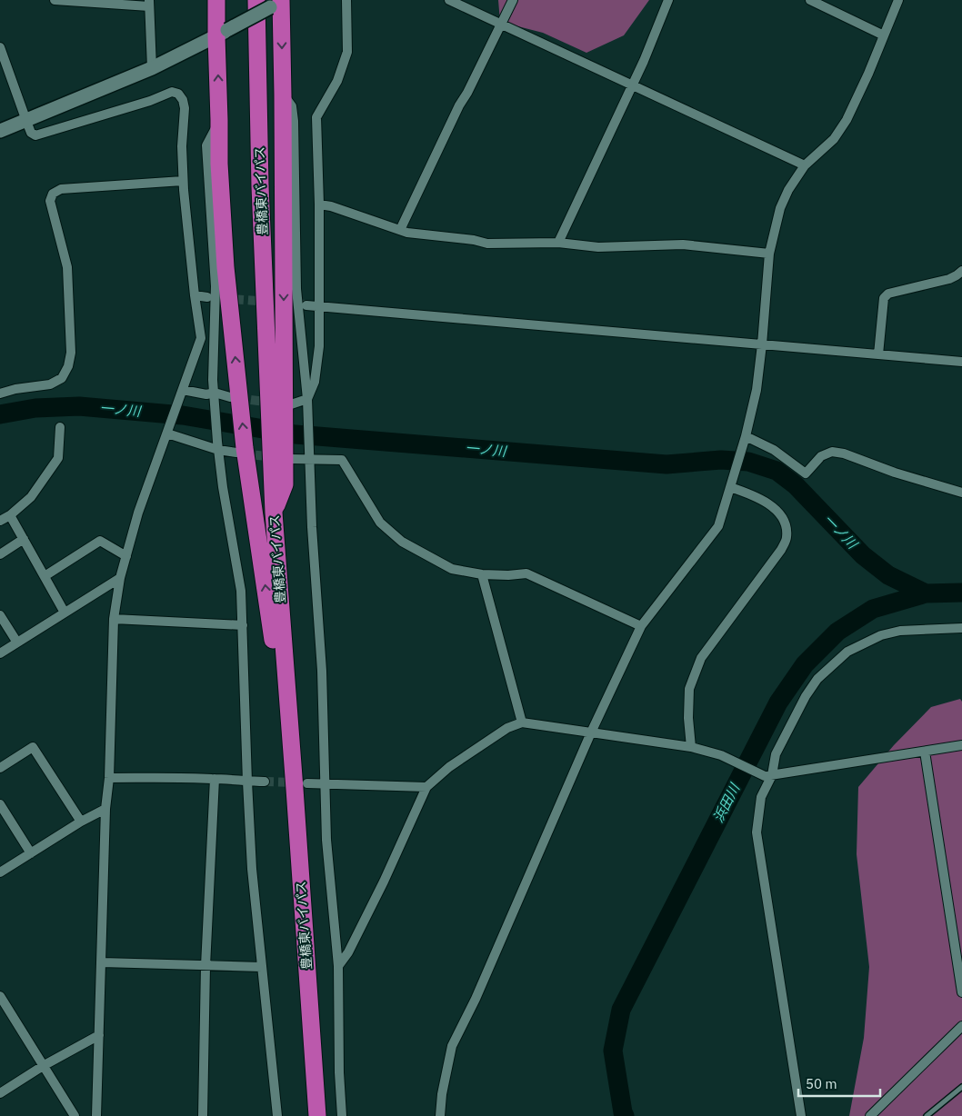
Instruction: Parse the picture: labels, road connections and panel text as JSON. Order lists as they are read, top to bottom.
{
  "streets": {
    "highway": ["豊橋東バイパス"]
  },
  "water": ["一ノ川", "浜田川"],
  "scale_bar": "50 m"
}
